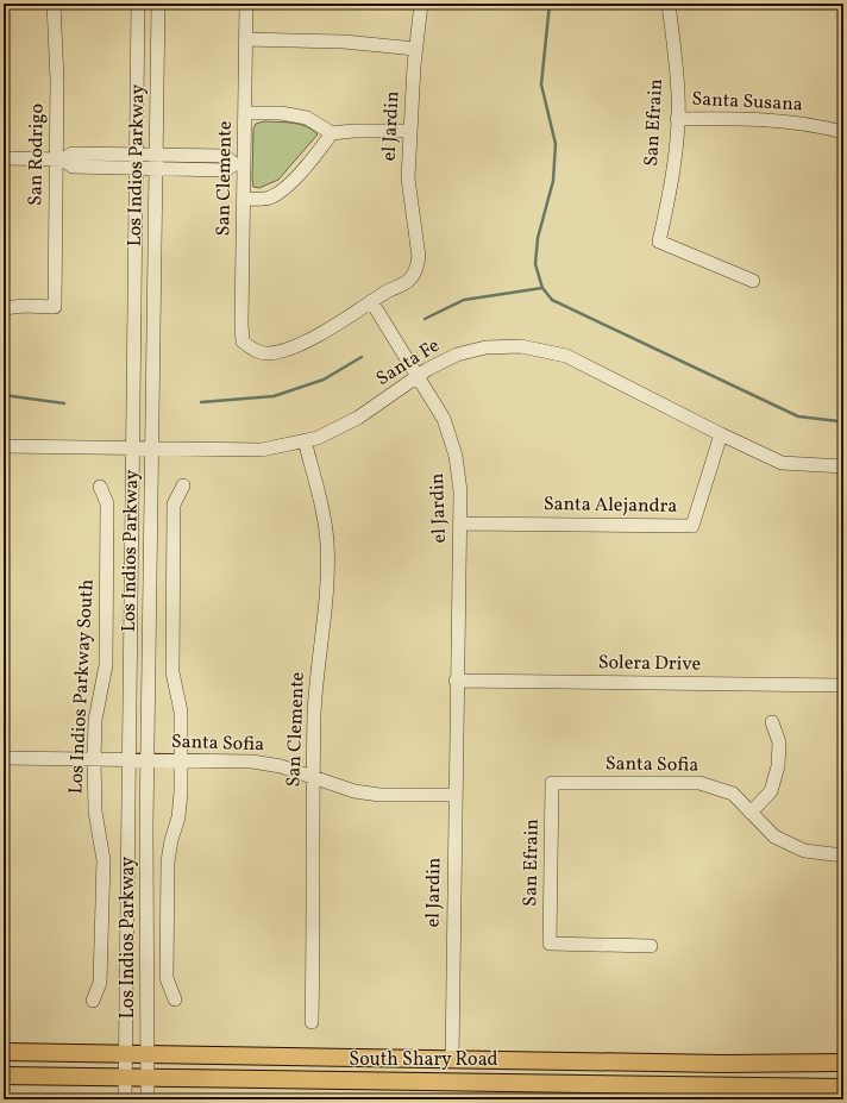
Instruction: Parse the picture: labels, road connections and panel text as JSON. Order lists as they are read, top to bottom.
{
  "streets": {
    "main road": ["South Shary Road"],
    "street": [
      "Santa Susana",
      "San Efrain",
      "el Jardin",
      "San Rodrigo",
      "Los Indios Parkway",
      "San Clemente",
      "Santa Fe",
      "Santa Alejandra",
      "Solera Drive",
      "Los Indios Parkway South",
      "Santa Sofia"
    ]
  },
  "crossings": [
    ["Santa Susana", "San Efrain"],
    ["San Efrain", "Santa Sofia"],
    ["el Jardin", "San Clemente"],
    ["el Jardin", "Santa Fe"],
    ["el Jardin", "Santa Alejandra"],
    ["el Jardin", "Solera Drive"],
    ["el Jardin", "Santa Sofia"],
    ["el Jardin", "South Shary Road"],
    ["Los Indios Parkway", "Santa Fe"],
    ["Los Indios Parkway", "Santa Sofia"],
    ["Los Indios Parkway", "South Shary Road"],
    ["San Clemente", "Santa Fe"],
    ["San Clemente", "Santa Sofia"],
    ["Santa Fe", "Santa Alejandra"],
    ["Los Indios Parkway South", "Santa Sofia"]
  ]
}
